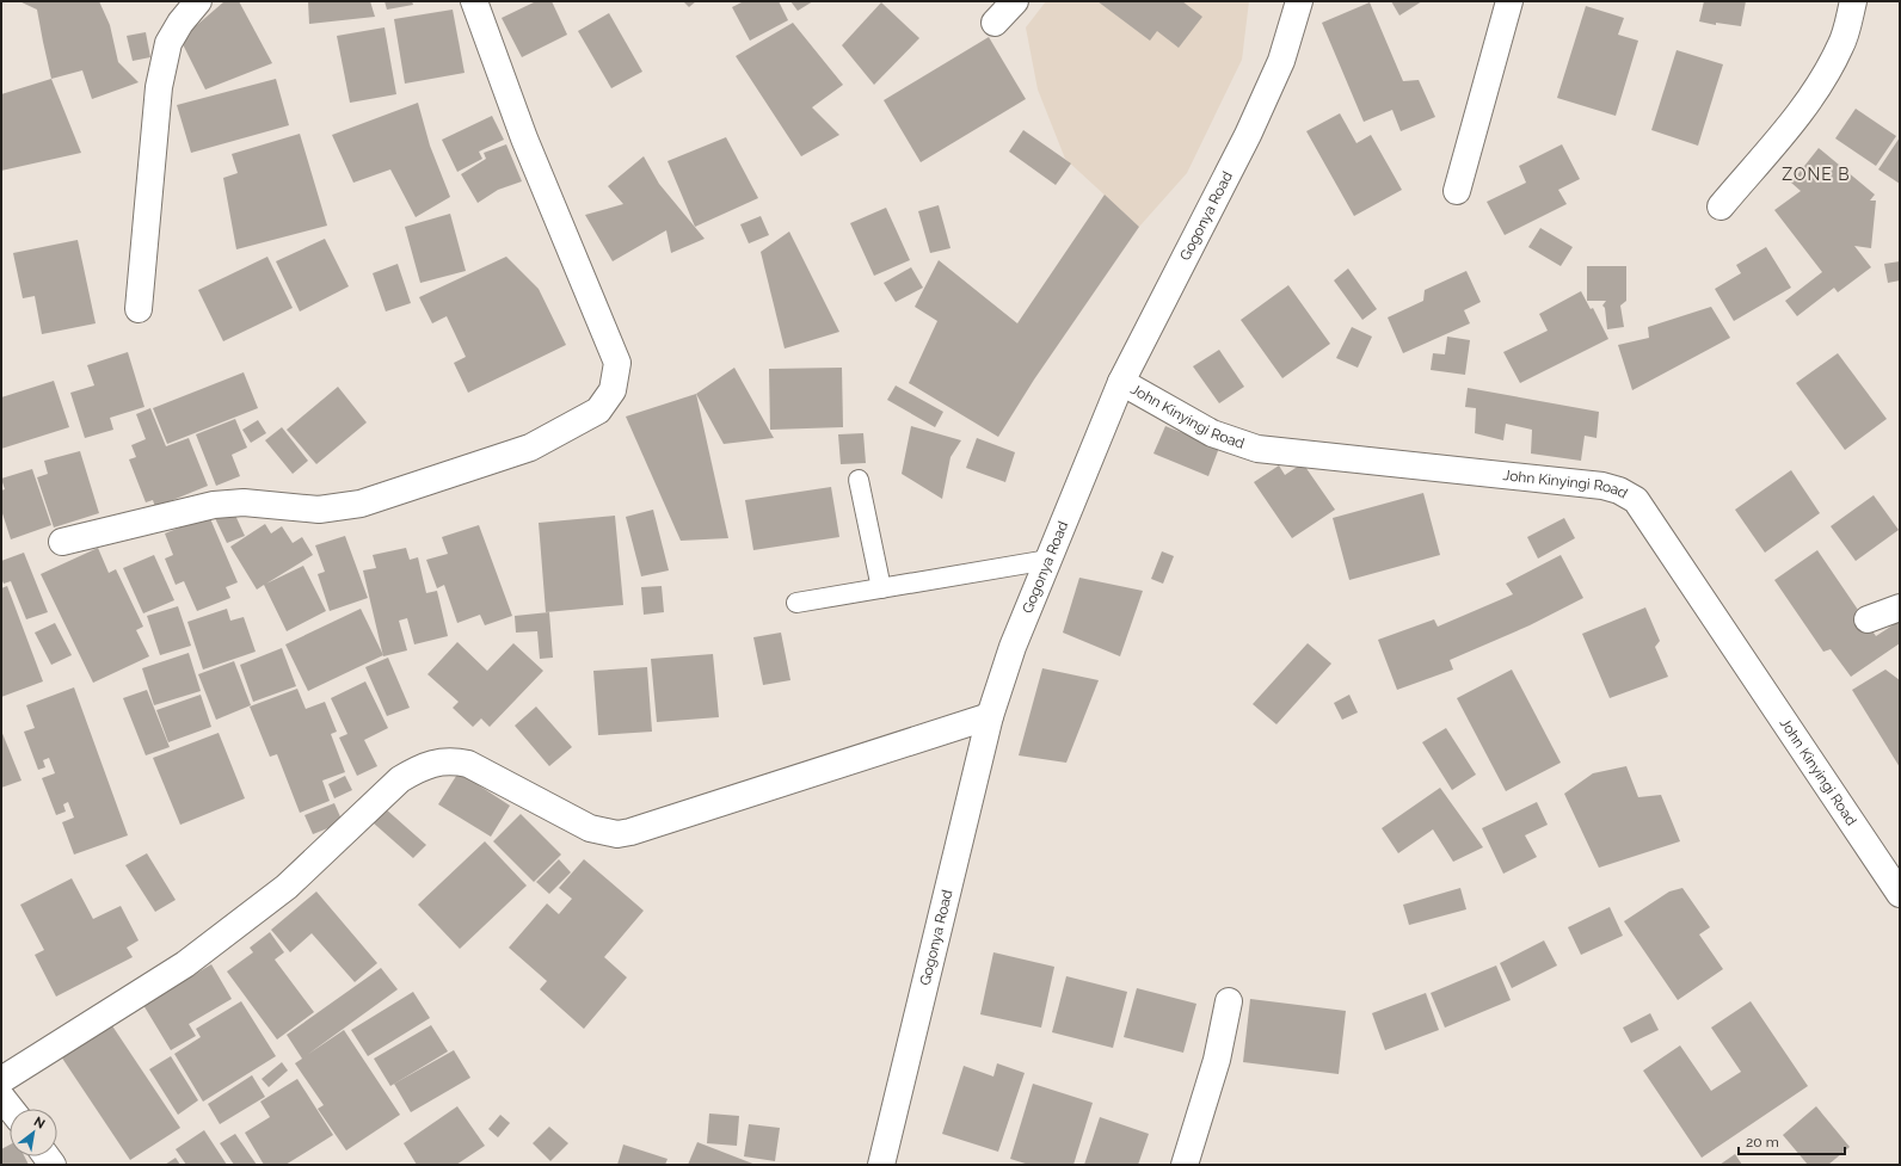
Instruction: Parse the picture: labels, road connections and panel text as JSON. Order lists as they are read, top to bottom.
{
  "streets": {
    "street": ["Gogonya Road", "John Kinyingi Road"]
  },
  "crossings": [
    ["Gogonya Road", "John Kinyingi Road"]
  ],
  "districts": ["ZONE B"],
  "scale_bar": "20 m",
  "north": "top right"
}
